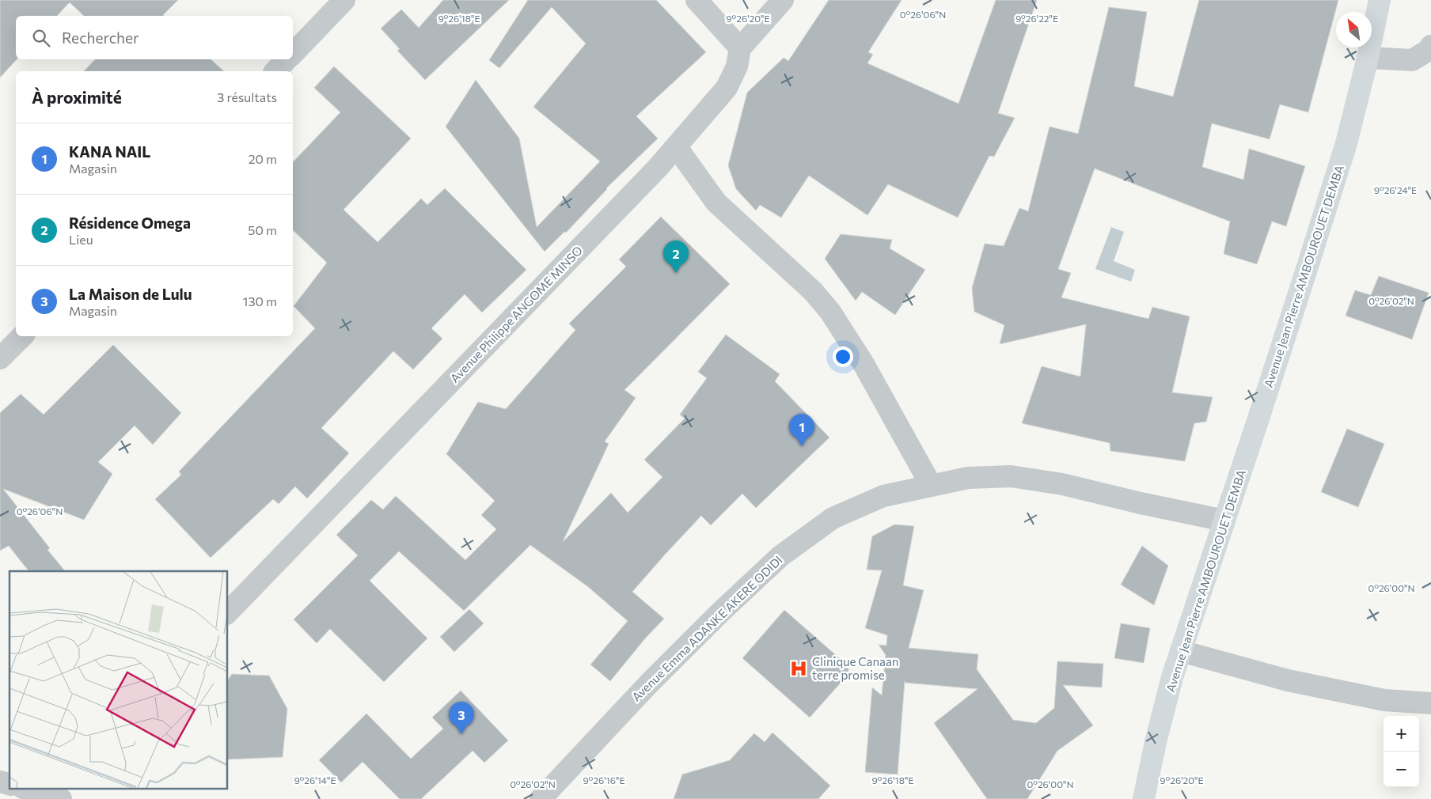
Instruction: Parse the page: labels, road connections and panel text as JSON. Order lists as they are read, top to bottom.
{
  "streets": {
    "main road": ["Avenue Jean Pierre AMBOUROUET DEMBA"],
    "street": ["Avenue Philippe ANGOME MINSO", "Avenue Emma ADANKE AKERE ODIDI"]
  },
  "crossings": [
    ["Avenue Jean Pierre AMBOUROUET DEMBA", "Avenue Emma ADANKE AKERE ODIDI"]
  ],
  "places": {
    "hospital": ["Clinique Canaan terre promise"]
  },
  "north": "top left",
  "page": {
    "search": "Rechercher",
    "heading": ["À proximité", "3 résultats"],
    "list": [
      {
        "mark": "1",
        "name": "KANA NAIL",
        "note": "Magasin",
        "value": "20 m"
      },
      {
        "mark": "2",
        "name": "Résidence Omega",
        "note": "Lieu",
        "value": "50 m"
      },
      {
        "mark": "3",
        "name": "La Maison de Lulu",
        "note": "Magasin",
        "value": "130 m"
      }
    ],
    "pins": ["2", "1", "3"],
    "map_buttons": ["+", "−"]
  },
  "coordinates": [
    "0°26'06\"N",
    "9°26'18\"E",
    "9°26'20\"E",
    "9°26'22\"E",
    "9°26'24\"E",
    "0°26'02\"N",
    "0°26'00\"N",
    "9°26'14\"E",
    "9°26'16\"E"
  ]
}
